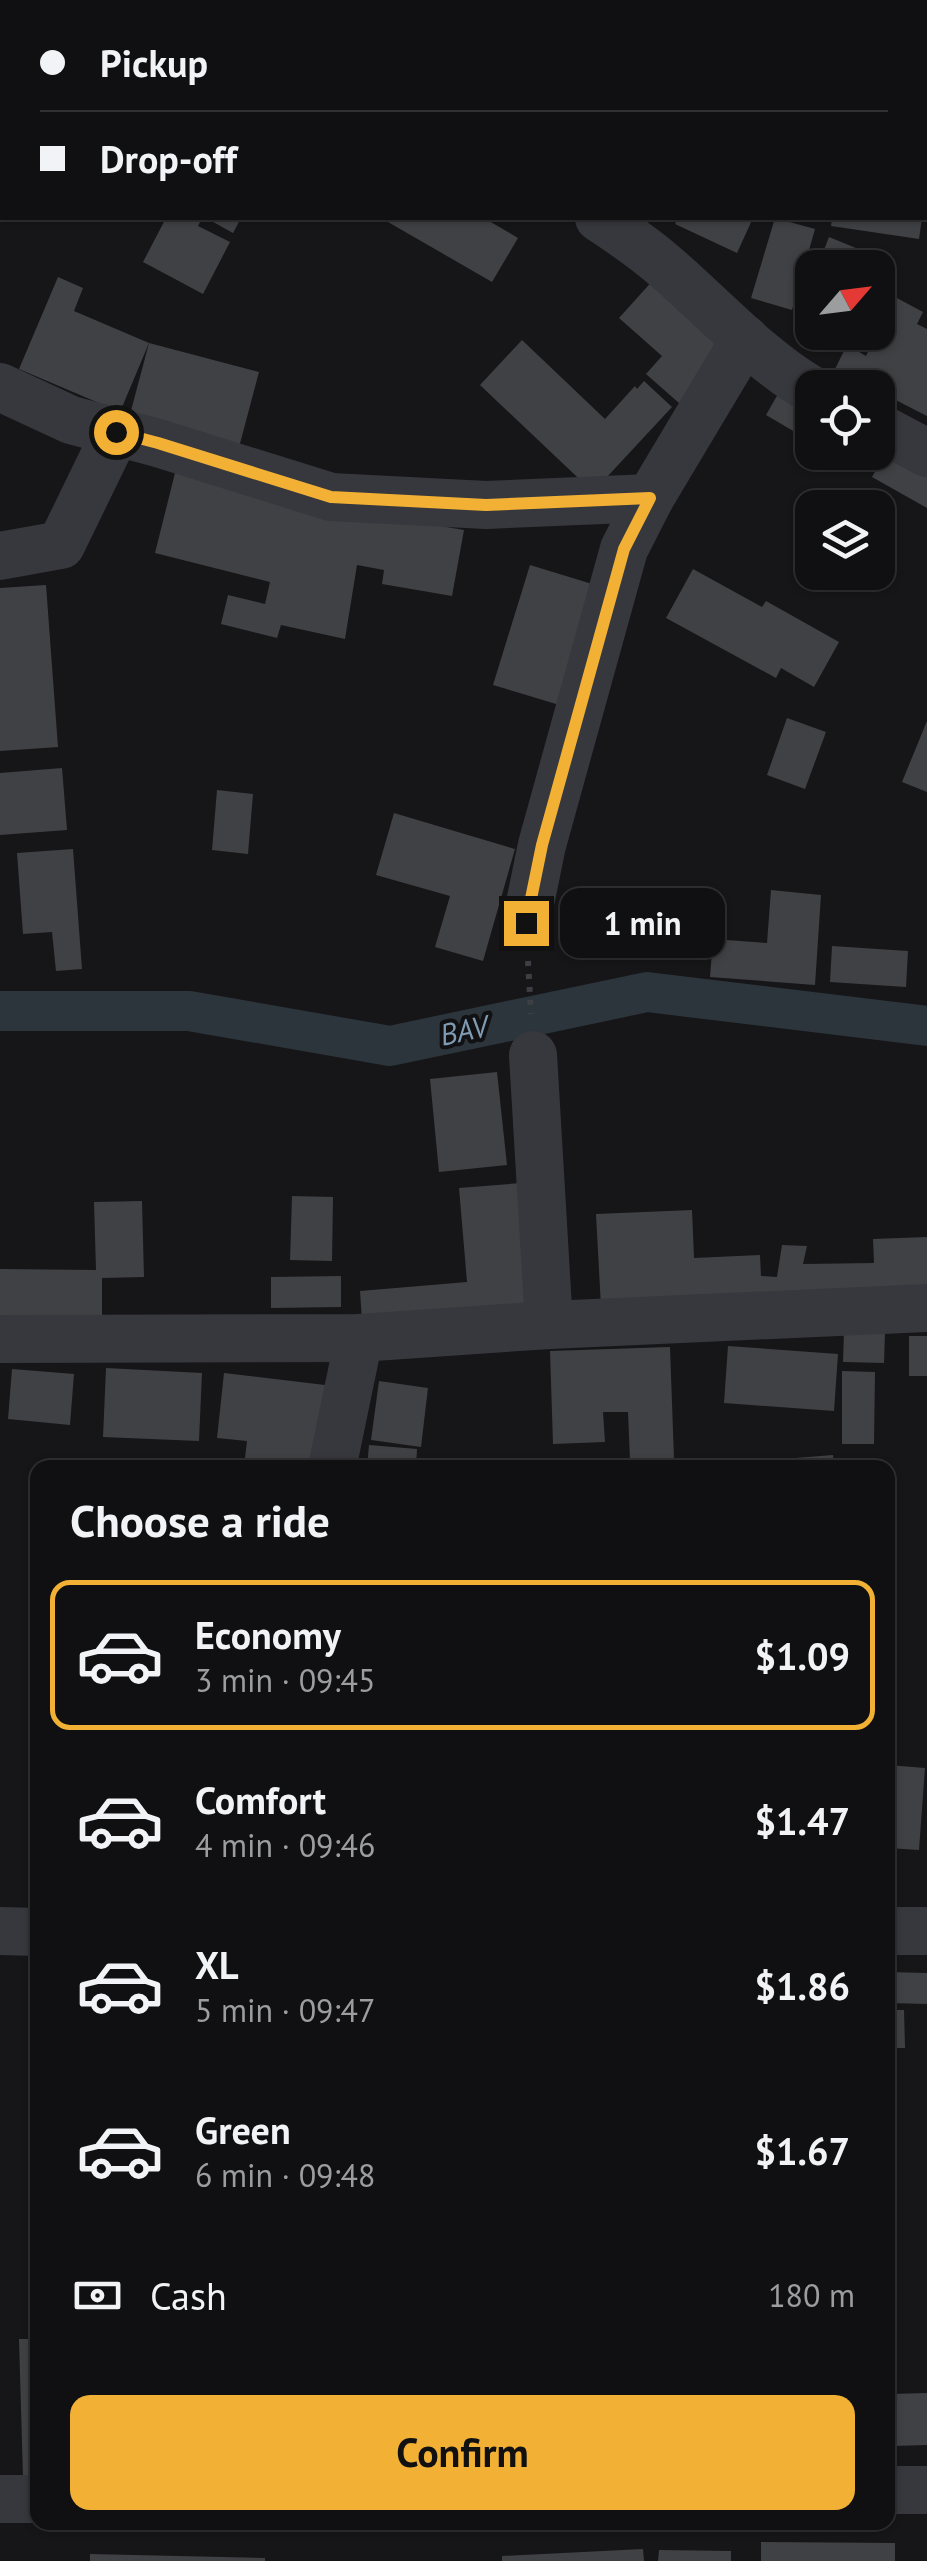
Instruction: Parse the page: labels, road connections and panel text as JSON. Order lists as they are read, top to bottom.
{
  "water": ["BAV"],
  "north": "top right",
  "page": {
    "banner": ["Pickup", "Drop-off"],
    "bubble": "1 min",
    "heading": "Choose a ride",
    "list": [
      {
        "name": "Economy",
        "note": "3 min · 09:45",
        "value": "$1.09"
      },
      {
        "name": "Comfort",
        "note": "4 min · 09:46",
        "value": "$1.47"
      },
      {
        "name": "XL",
        "note": "5 min · 09:47",
        "value": "$1.86"
      },
      {
        "name": "Green",
        "note": "6 min · 09:48",
        "value": "$1.67"
      }
    ],
    "pay": ["Cash", "180 m"],
    "buttons": "Confirm"
  }
}
